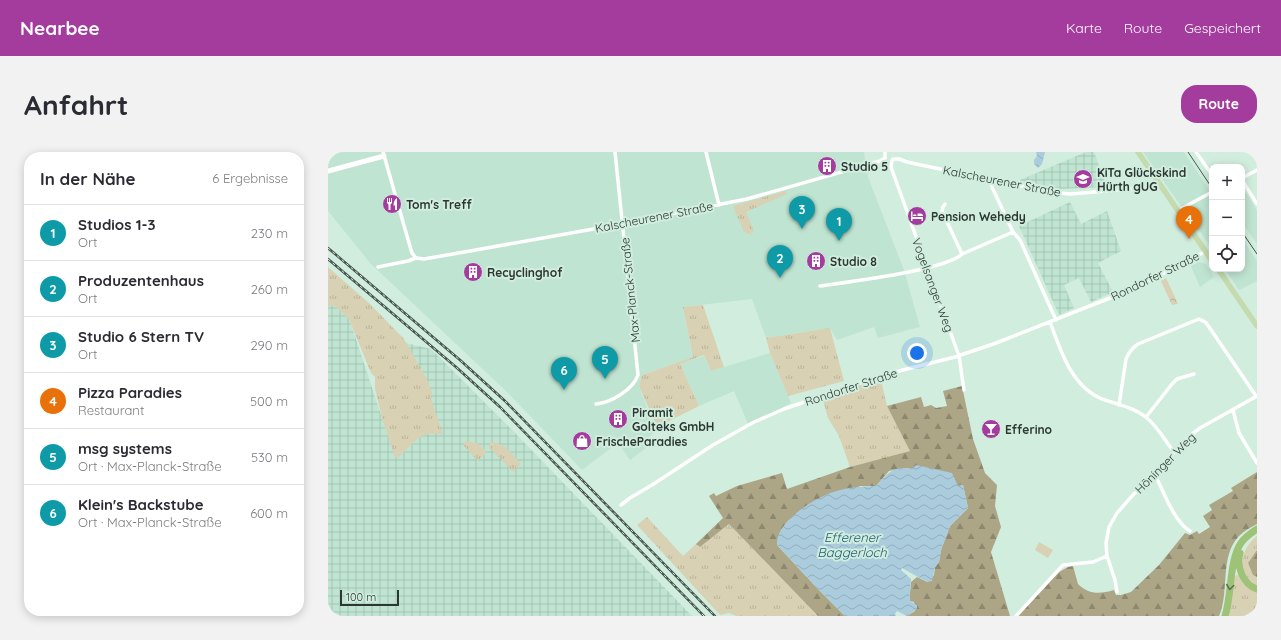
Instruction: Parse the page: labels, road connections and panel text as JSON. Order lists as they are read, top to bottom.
{
  "streets": {
    "street": [
      "Kalscheurener Straße",
      "Rondorfer Straße",
      "Vogelsanger Weg",
      "Max-Planck-Straße",
      "Höninger Weg"
    ]
  },
  "crossings": [
    ["Kalscheurener Straße", "Vogelsanger Weg"],
    ["Kalscheurener Straße", "Max-Planck-Straße"],
    ["Rondorfer Straße", "Vogelsanger Weg"]
  ],
  "water": ["Efferener Baggerloch"],
  "places": {
    "building": [
      "Studio 5",
      "Studio 8",
      "Recyclinghof",
      "Piramit Golteks GmbH"
    ],
    "school or university": ["KiTa Glückskind Hürth gUG"],
    "restaurant": ["Tom's Treff"],
    "hotel": ["Pension Wehedy"],
    "bar": ["Efferino"],
    "shop": ["FrischeParadies"]
  },
  "scale_bar": "100 m",
  "page": {
    "header": "Nearbee",
    "nav": ["Karte", "Route", "Gespeichert"],
    "buttons": "Route",
    "title": "Anfahrt",
    "heading": ["In der Nähe", "6 Ergebnisse"],
    "map_buttons": ["+", "−"],
    "pins": [
      "3",
      "4",
      "1",
      "2",
      "5",
      "6"
    ],
    "list": [
      {
        "mark": "1",
        "name": "Studios 1-3",
        "note": "Ort",
        "value": "230 m"
      },
      {
        "mark": "2",
        "name": "Produzentenhaus",
        "note": "Ort",
        "value": "260 m"
      },
      {
        "mark": "3",
        "name": "Studio 6 Stern TV",
        "note": "Ort",
        "value": "290 m"
      },
      {
        "mark": "4",
        "name": "Pizza Paradies",
        "note": "Restaurant",
        "value": "500 m"
      },
      {
        "mark": "5",
        "name": "msg systems",
        "note": "Ort · Max-Planck-Straße",
        "value": "530 m"
      },
      {
        "mark": "6",
        "name": "Klein's Backstube",
        "note": "Ort · Max-Planck-Straße",
        "value": "600 m"
      }
    ],
    "scale": "100 m"
  }
}
